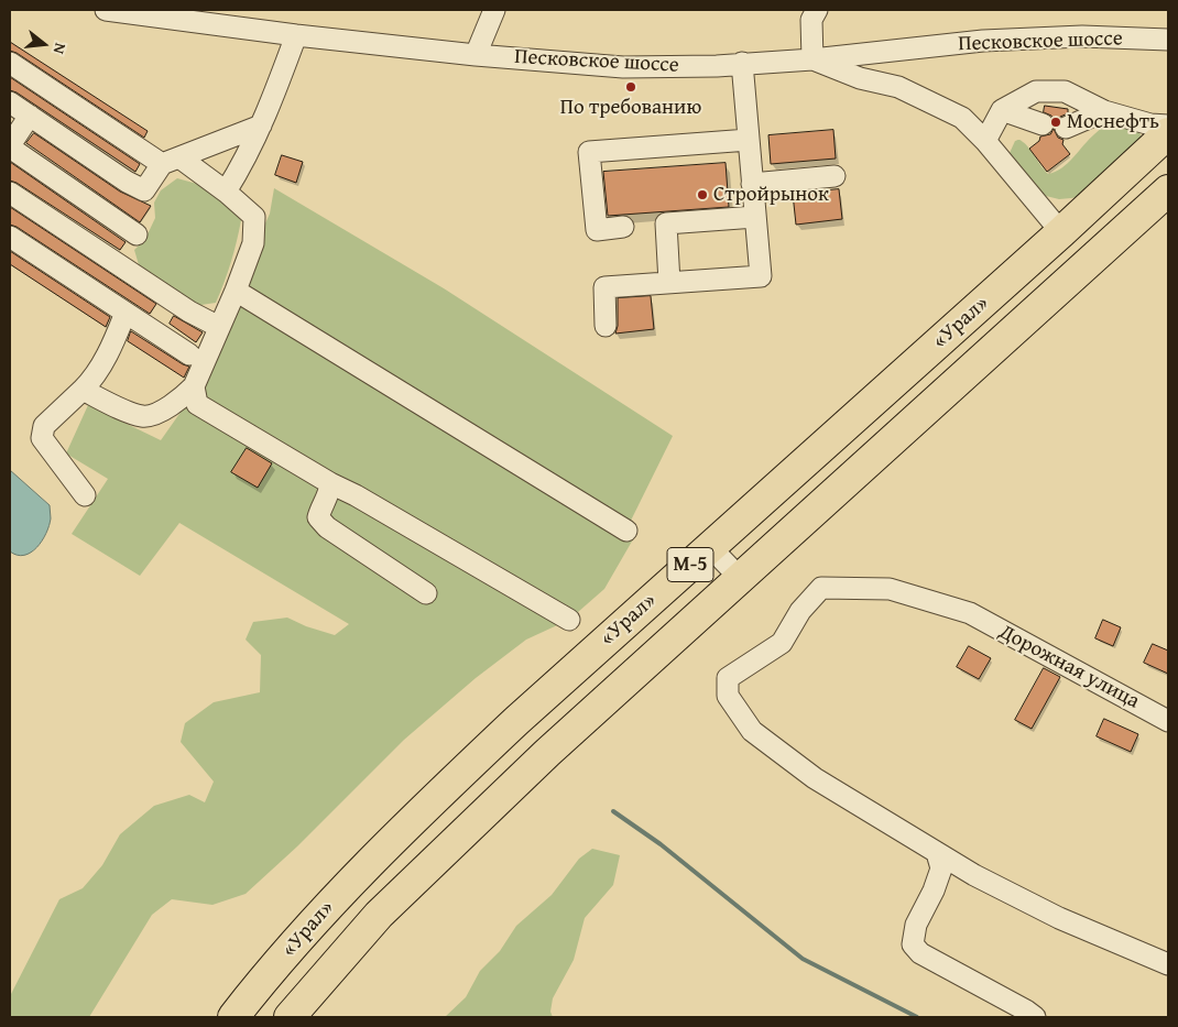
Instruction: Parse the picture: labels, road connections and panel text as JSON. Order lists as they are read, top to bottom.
{
  "streets": {
    "highway": ["«Урал»", "М-5"],
    "street": ["Песковское шоссе", "Дорожная улица"]
  },
  "places": ["По требованию", "Моснефть", "Стройрынок"],
  "north": "right"
}
